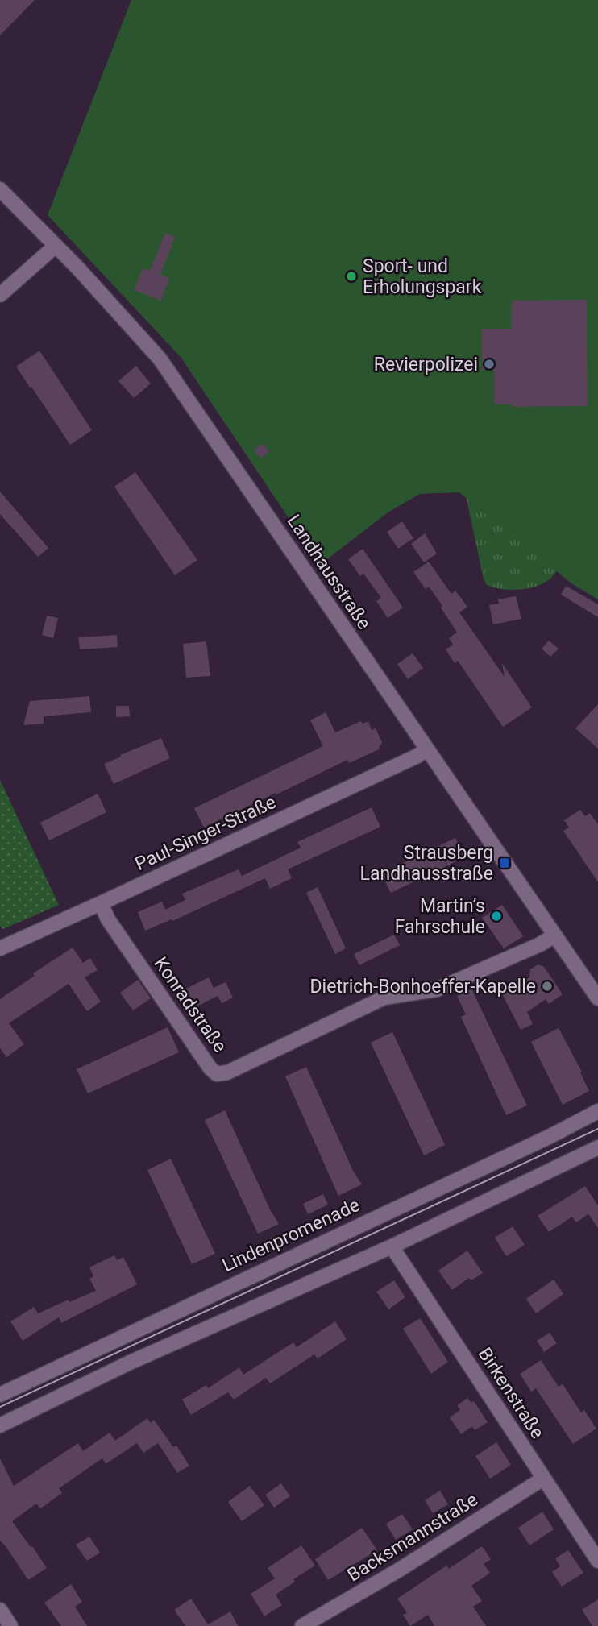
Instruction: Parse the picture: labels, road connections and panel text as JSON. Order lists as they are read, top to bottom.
{
  "streets": {
    "street": [
      "Landhausstraße",
      "Paul-Singer-Straße",
      "Konradstraße",
      "Lindenpromenade",
      "Birkenstraße",
      "Backsmannstraße"
    ]
  },
  "crossings": [
    ["Landhausstraße", "Paul-Singer-Straße"],
    ["Landhausstraße", "Konradstraße"],
    ["Paul-Singer-Straße", "Konradstraße"],
    ["Birkenstraße", "Backsmannstraße"]
  ],
  "places": {
    "other": [
      "Sport- und Erholungspark",
      "Revierpolizei",
      "Martin’s Fahrschule",
      "Dietrich-Bonhoeffer-Kapelle"
    ],
    "transit": ["Strausberg Landhausstraße"]
  }
}
